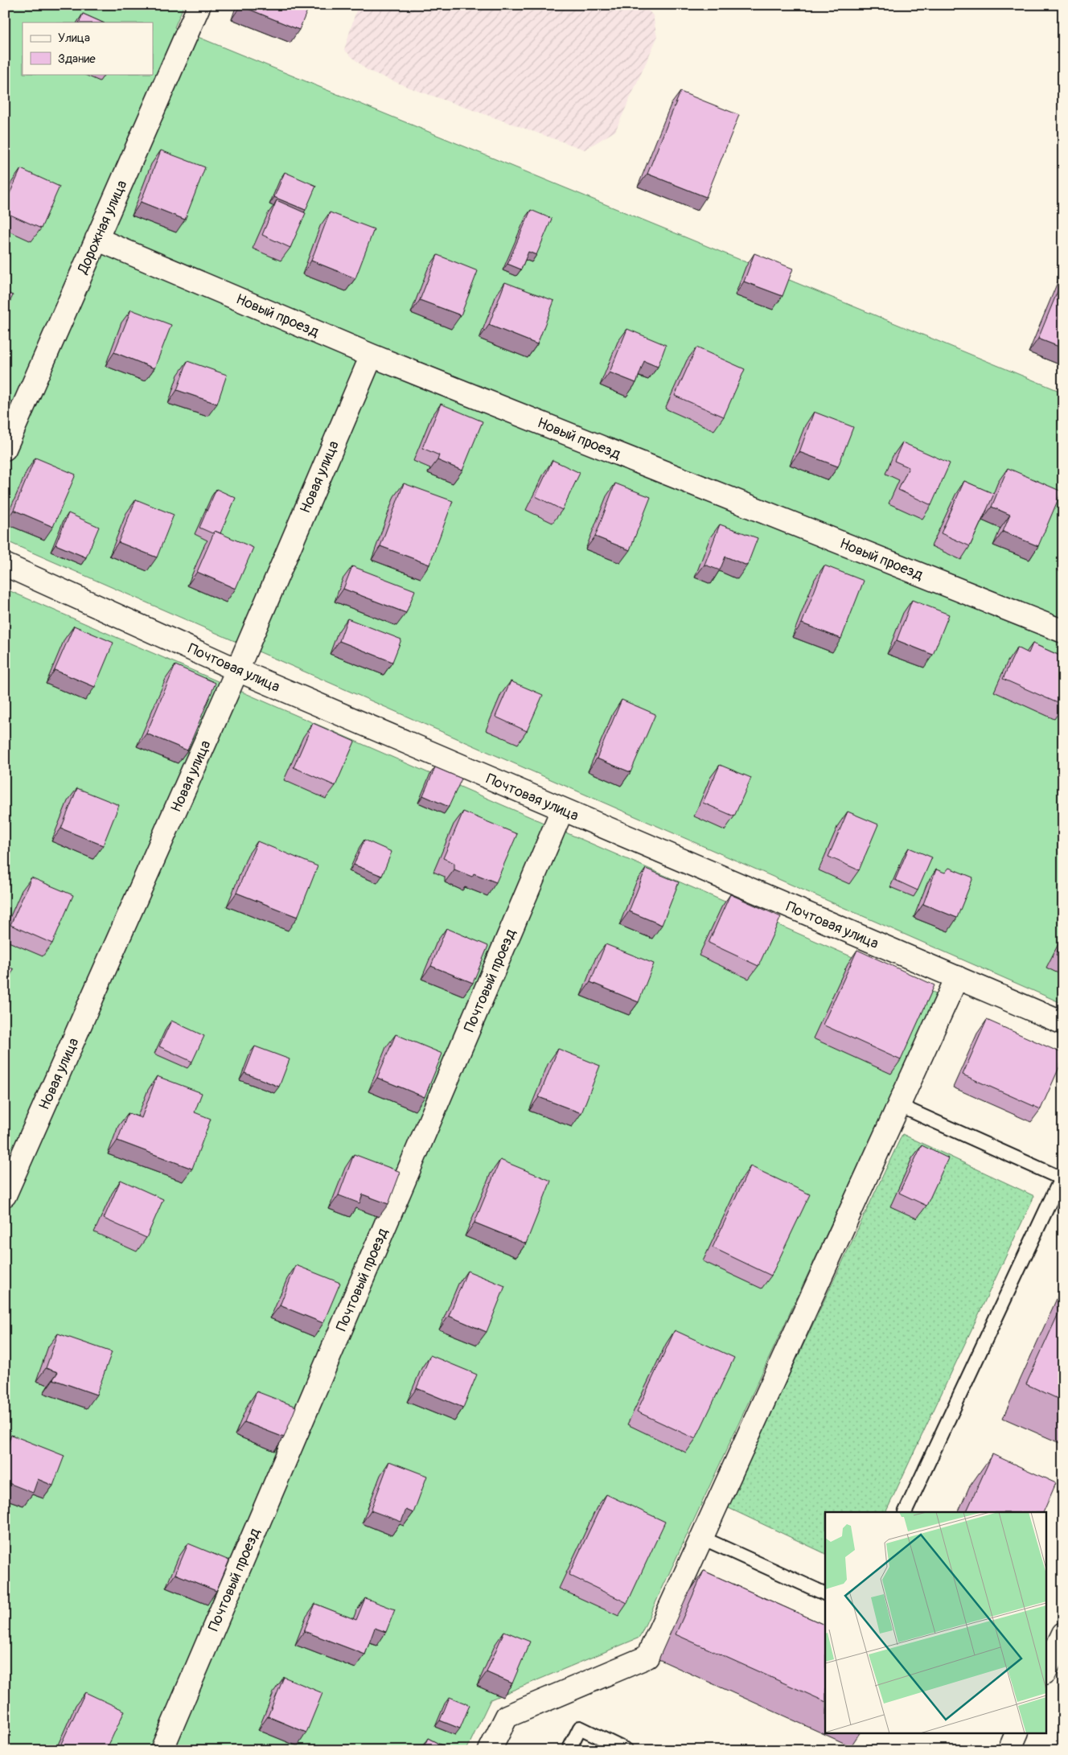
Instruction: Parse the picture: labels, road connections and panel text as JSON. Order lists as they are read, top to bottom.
{
  "streets": {
    "street": [
      "Дорожная улица",
      "Новый проезд",
      "Новая улица",
      "Почтовая улица",
      "Почтовый проезд"
    ]
  },
  "crossings": [
    ["Дорожная улица", "Новый проезд"],
    ["Новый проезд", "Новая улица"],
    ["Новая улица", "Почтовая улица"],
    ["Почтовая улица", "Почтовый проезд"]
  ],
  "legend": ["Улица", "Здание"]
}
